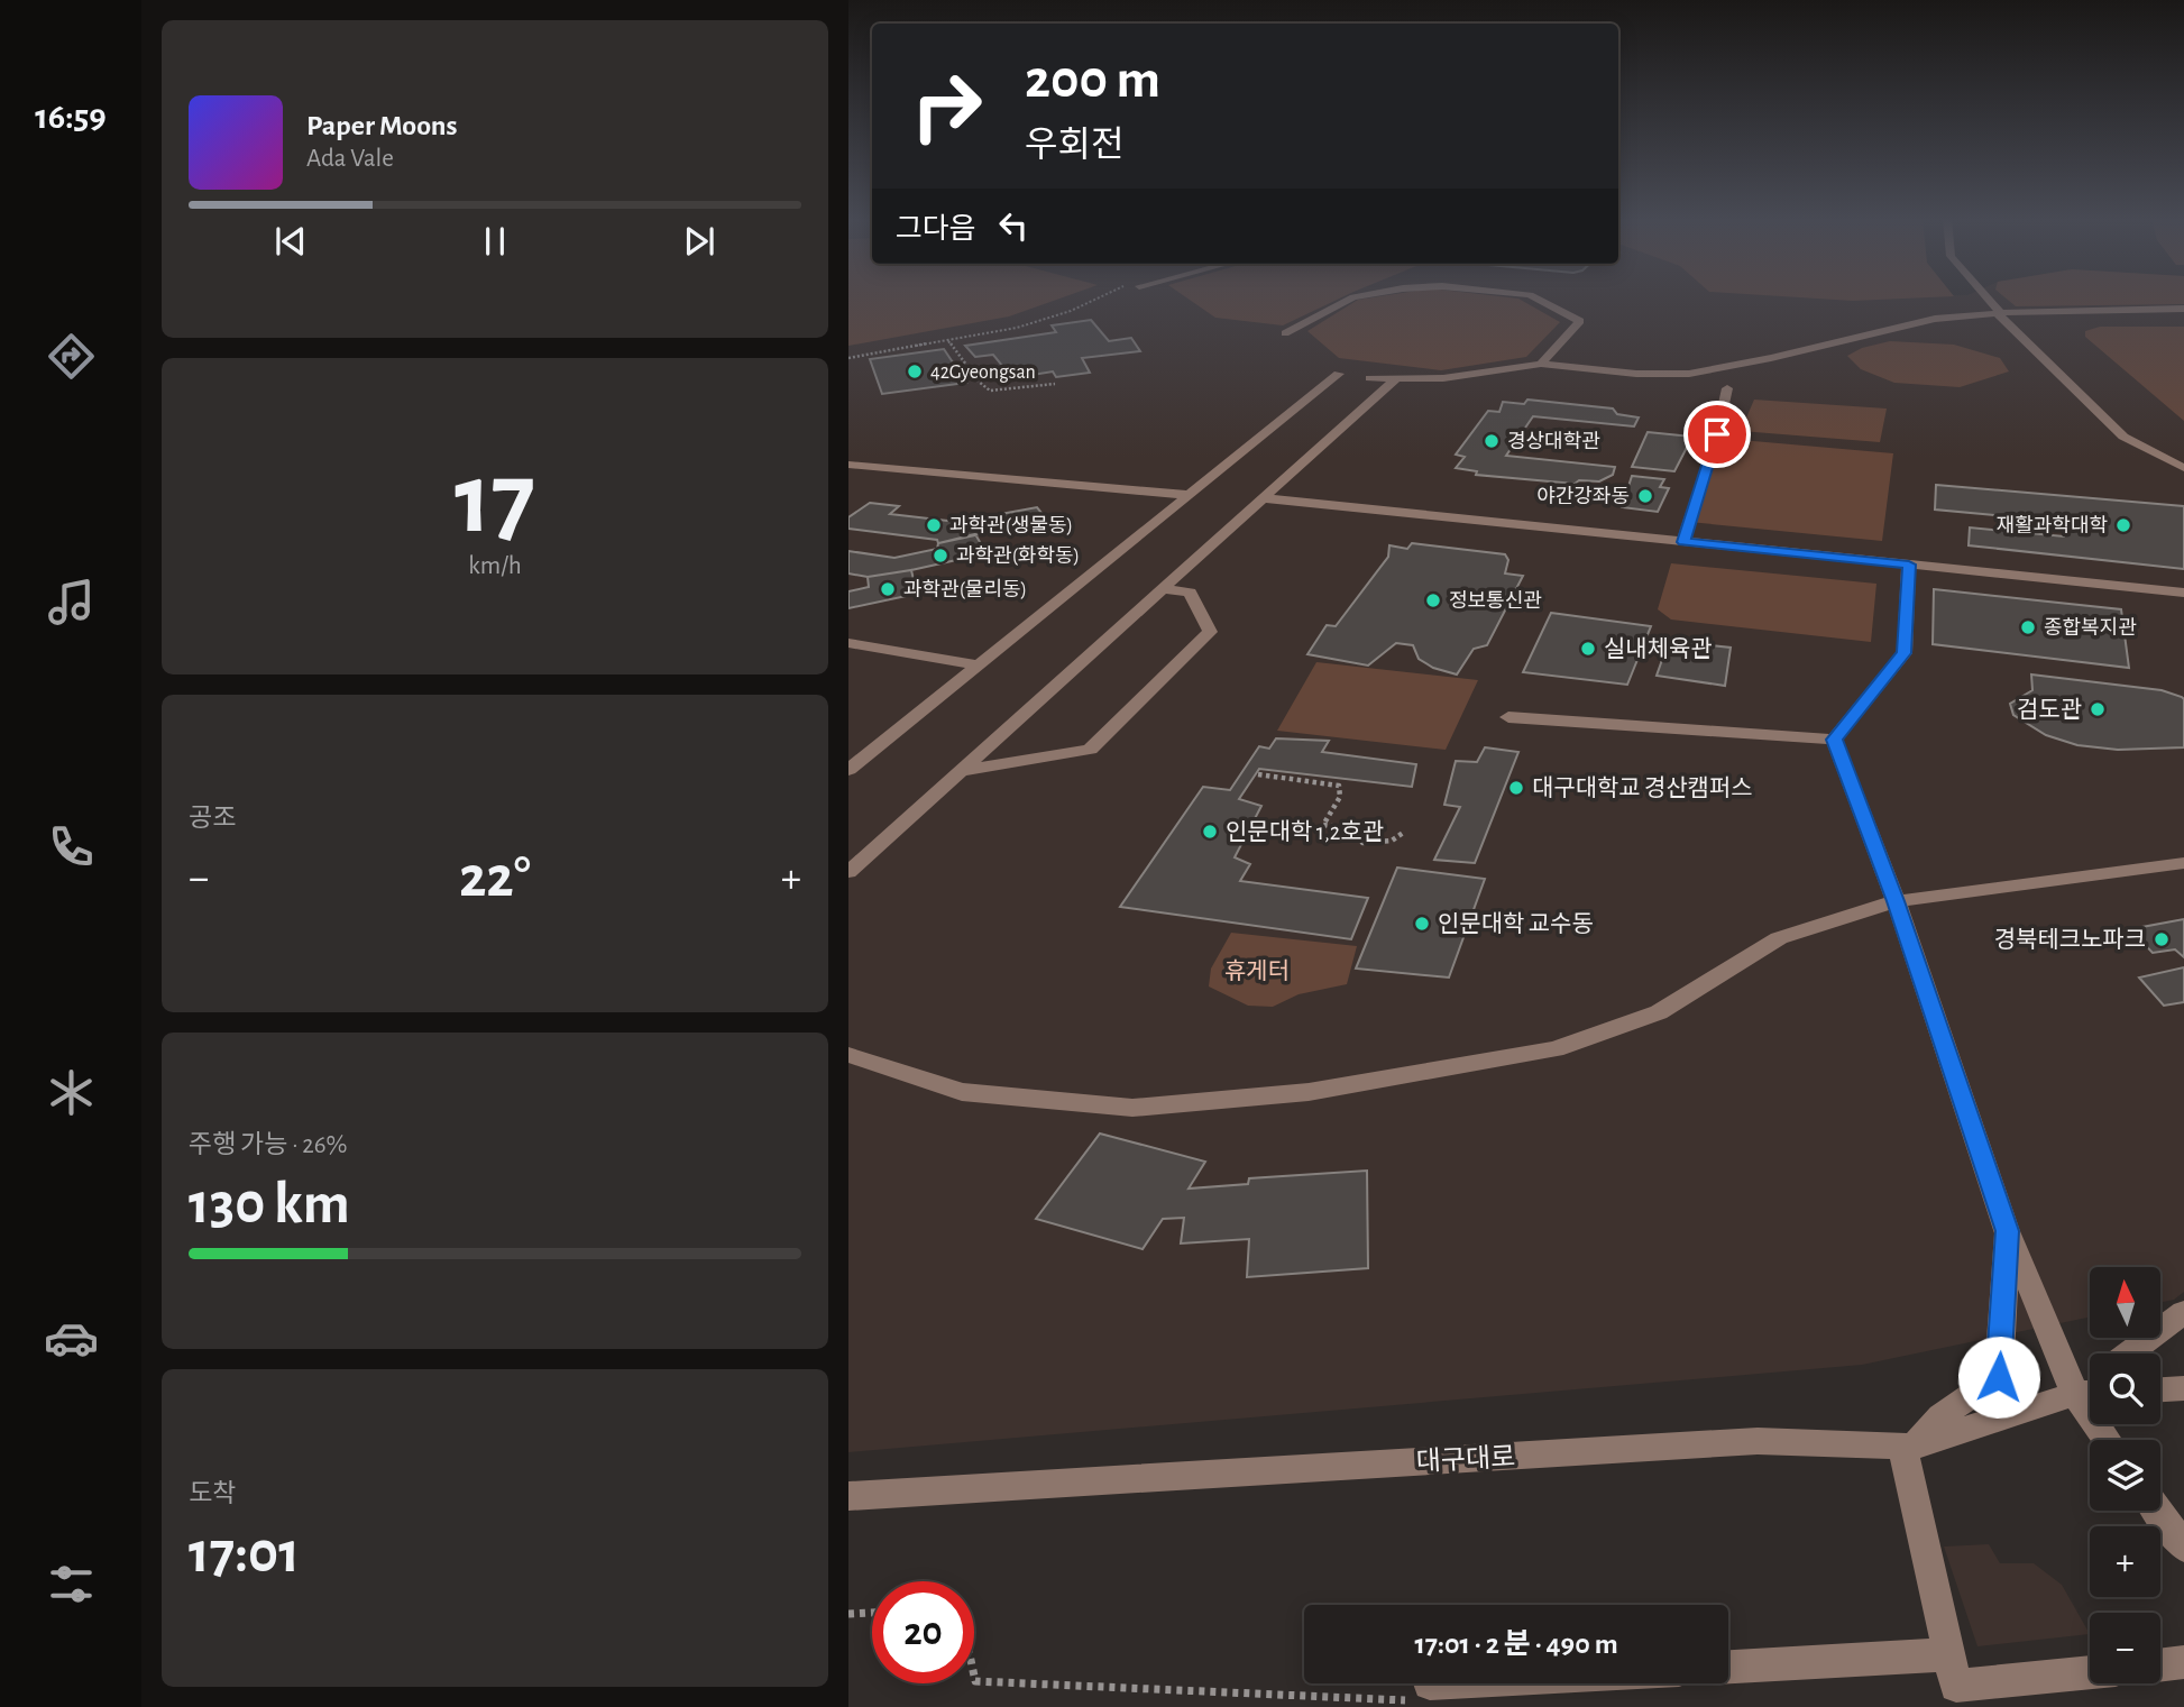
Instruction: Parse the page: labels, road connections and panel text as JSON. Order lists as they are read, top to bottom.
{
  "streets": {
    "street": ["대구대로"]
  },
  "parks": ["휴게터"],
  "places": [
    "42Gyeongsan",
    "경상대학관",
    "야간강좌동",
    "과학관(생물동)",
    "재활과학대학",
    "과학관(화학동)",
    "과학관(물리동)",
    "정보통신관",
    "종합복지관",
    "실내체육관",
    "검도관",
    "대구대학교 경산캠퍼스",
    "인문대학 1,2호관",
    "인문대학 교수동",
    "경북테크노파크"
  ],
  "north": "top",
  "page": {
    "tabs": "16:59",
    "turn": ["200 m", "우회전"],
    "song": ["Paper Moons", "Ada Vale"],
    "then": "그다음",
    "tile": [
      ["17", "km/h"],
      "공조",
      ["주행 가능 · 26%", "130 km"],
      ["도착", "17:01"]
    ],
    "heat": ["−", "22°", "+"],
    "map_buttons": ["+", "−"],
    "limit": "20",
    "trip": "17:01 · 2 분 · 490 m"
  }
}
